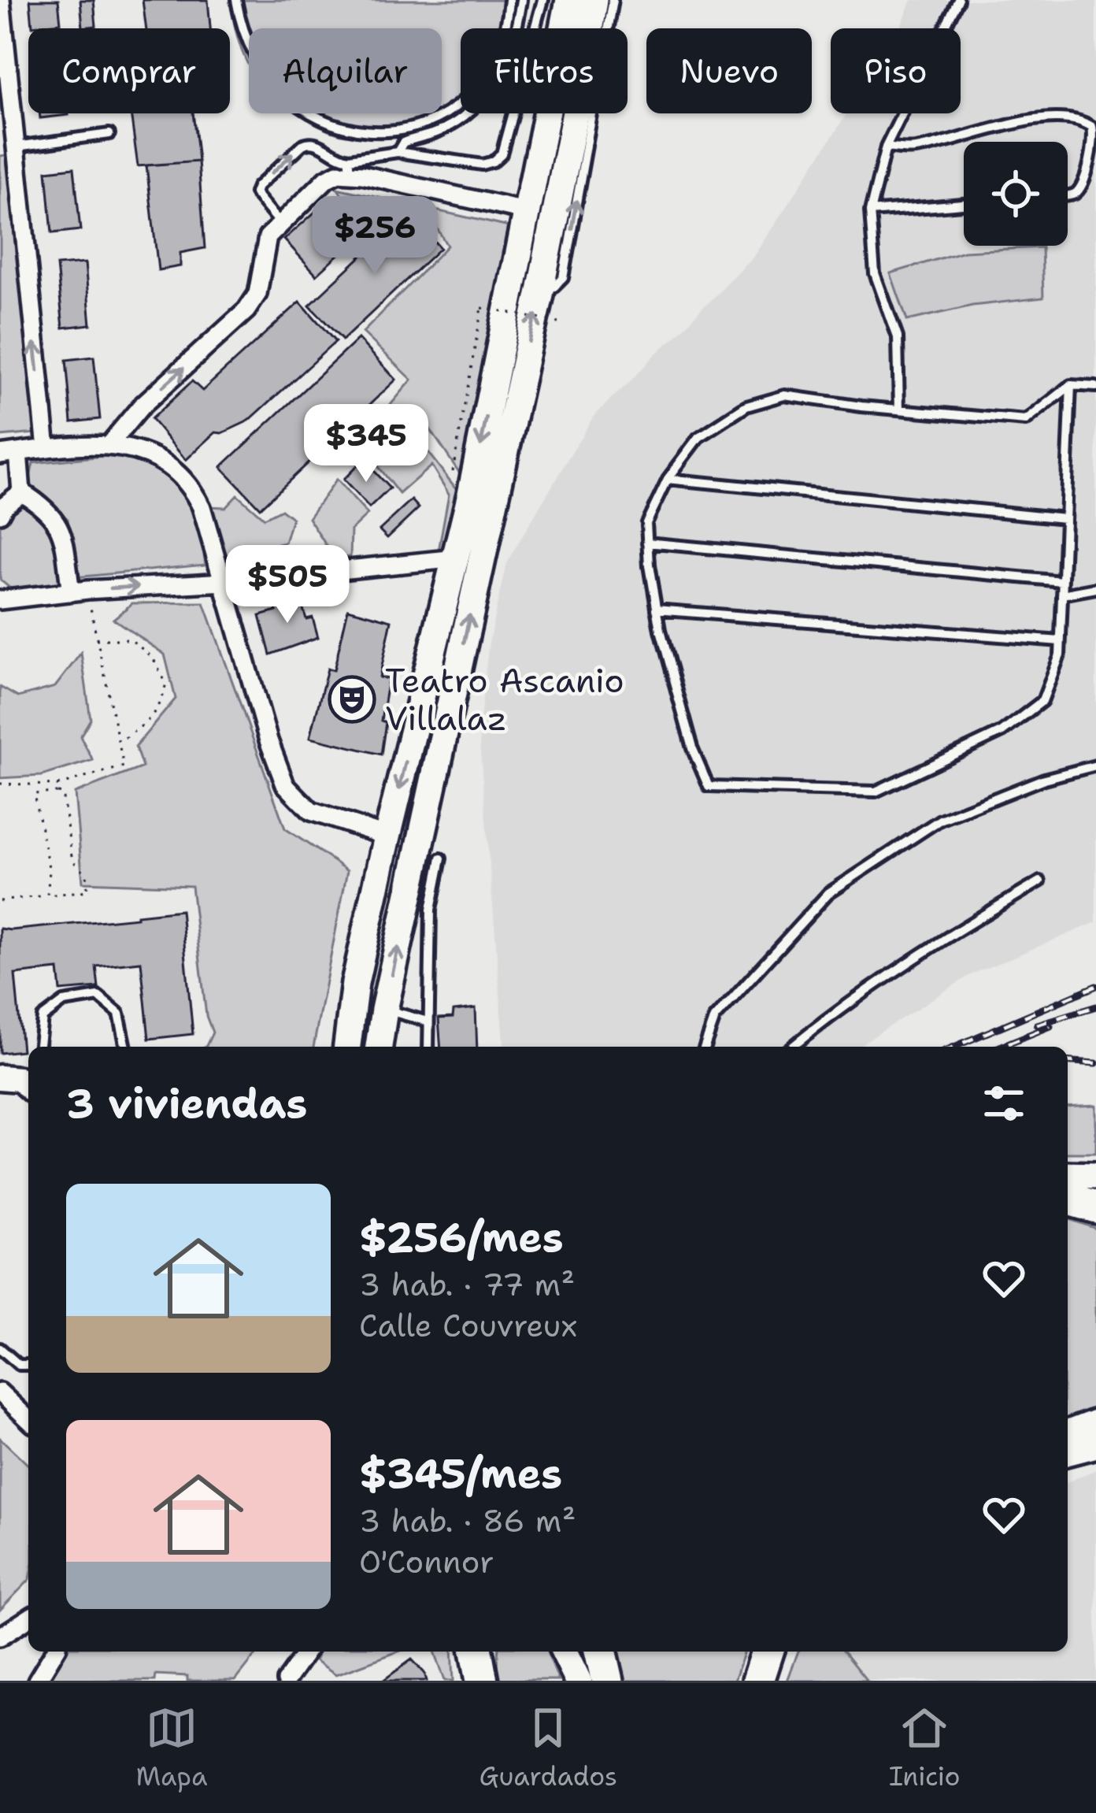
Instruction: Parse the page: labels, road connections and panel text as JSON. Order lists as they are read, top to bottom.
{
  "places": {
    "theatre": ["Teatro Ascanio Villalaz"]
  },
  "page": {
    "chip": [
      "Comprar",
      "Alquilar",
      "Filtros",
      "Nuevo",
      "Piso"
    ],
    "price": ["$256", "$345", "$505"],
    "heading": "3 viviendas",
    "list": [
      {
        "name": "$256/mes",
        "note": "3 hab. · 77 m² · Calle Couvreux"
      },
      {
        "name": "$345/mes",
        "note": "3 hab. · 86 m² · O'Connor"
      }
    ],
    "tabs": ["Mapa", "Guardados", "Inicio"]
  }
}
